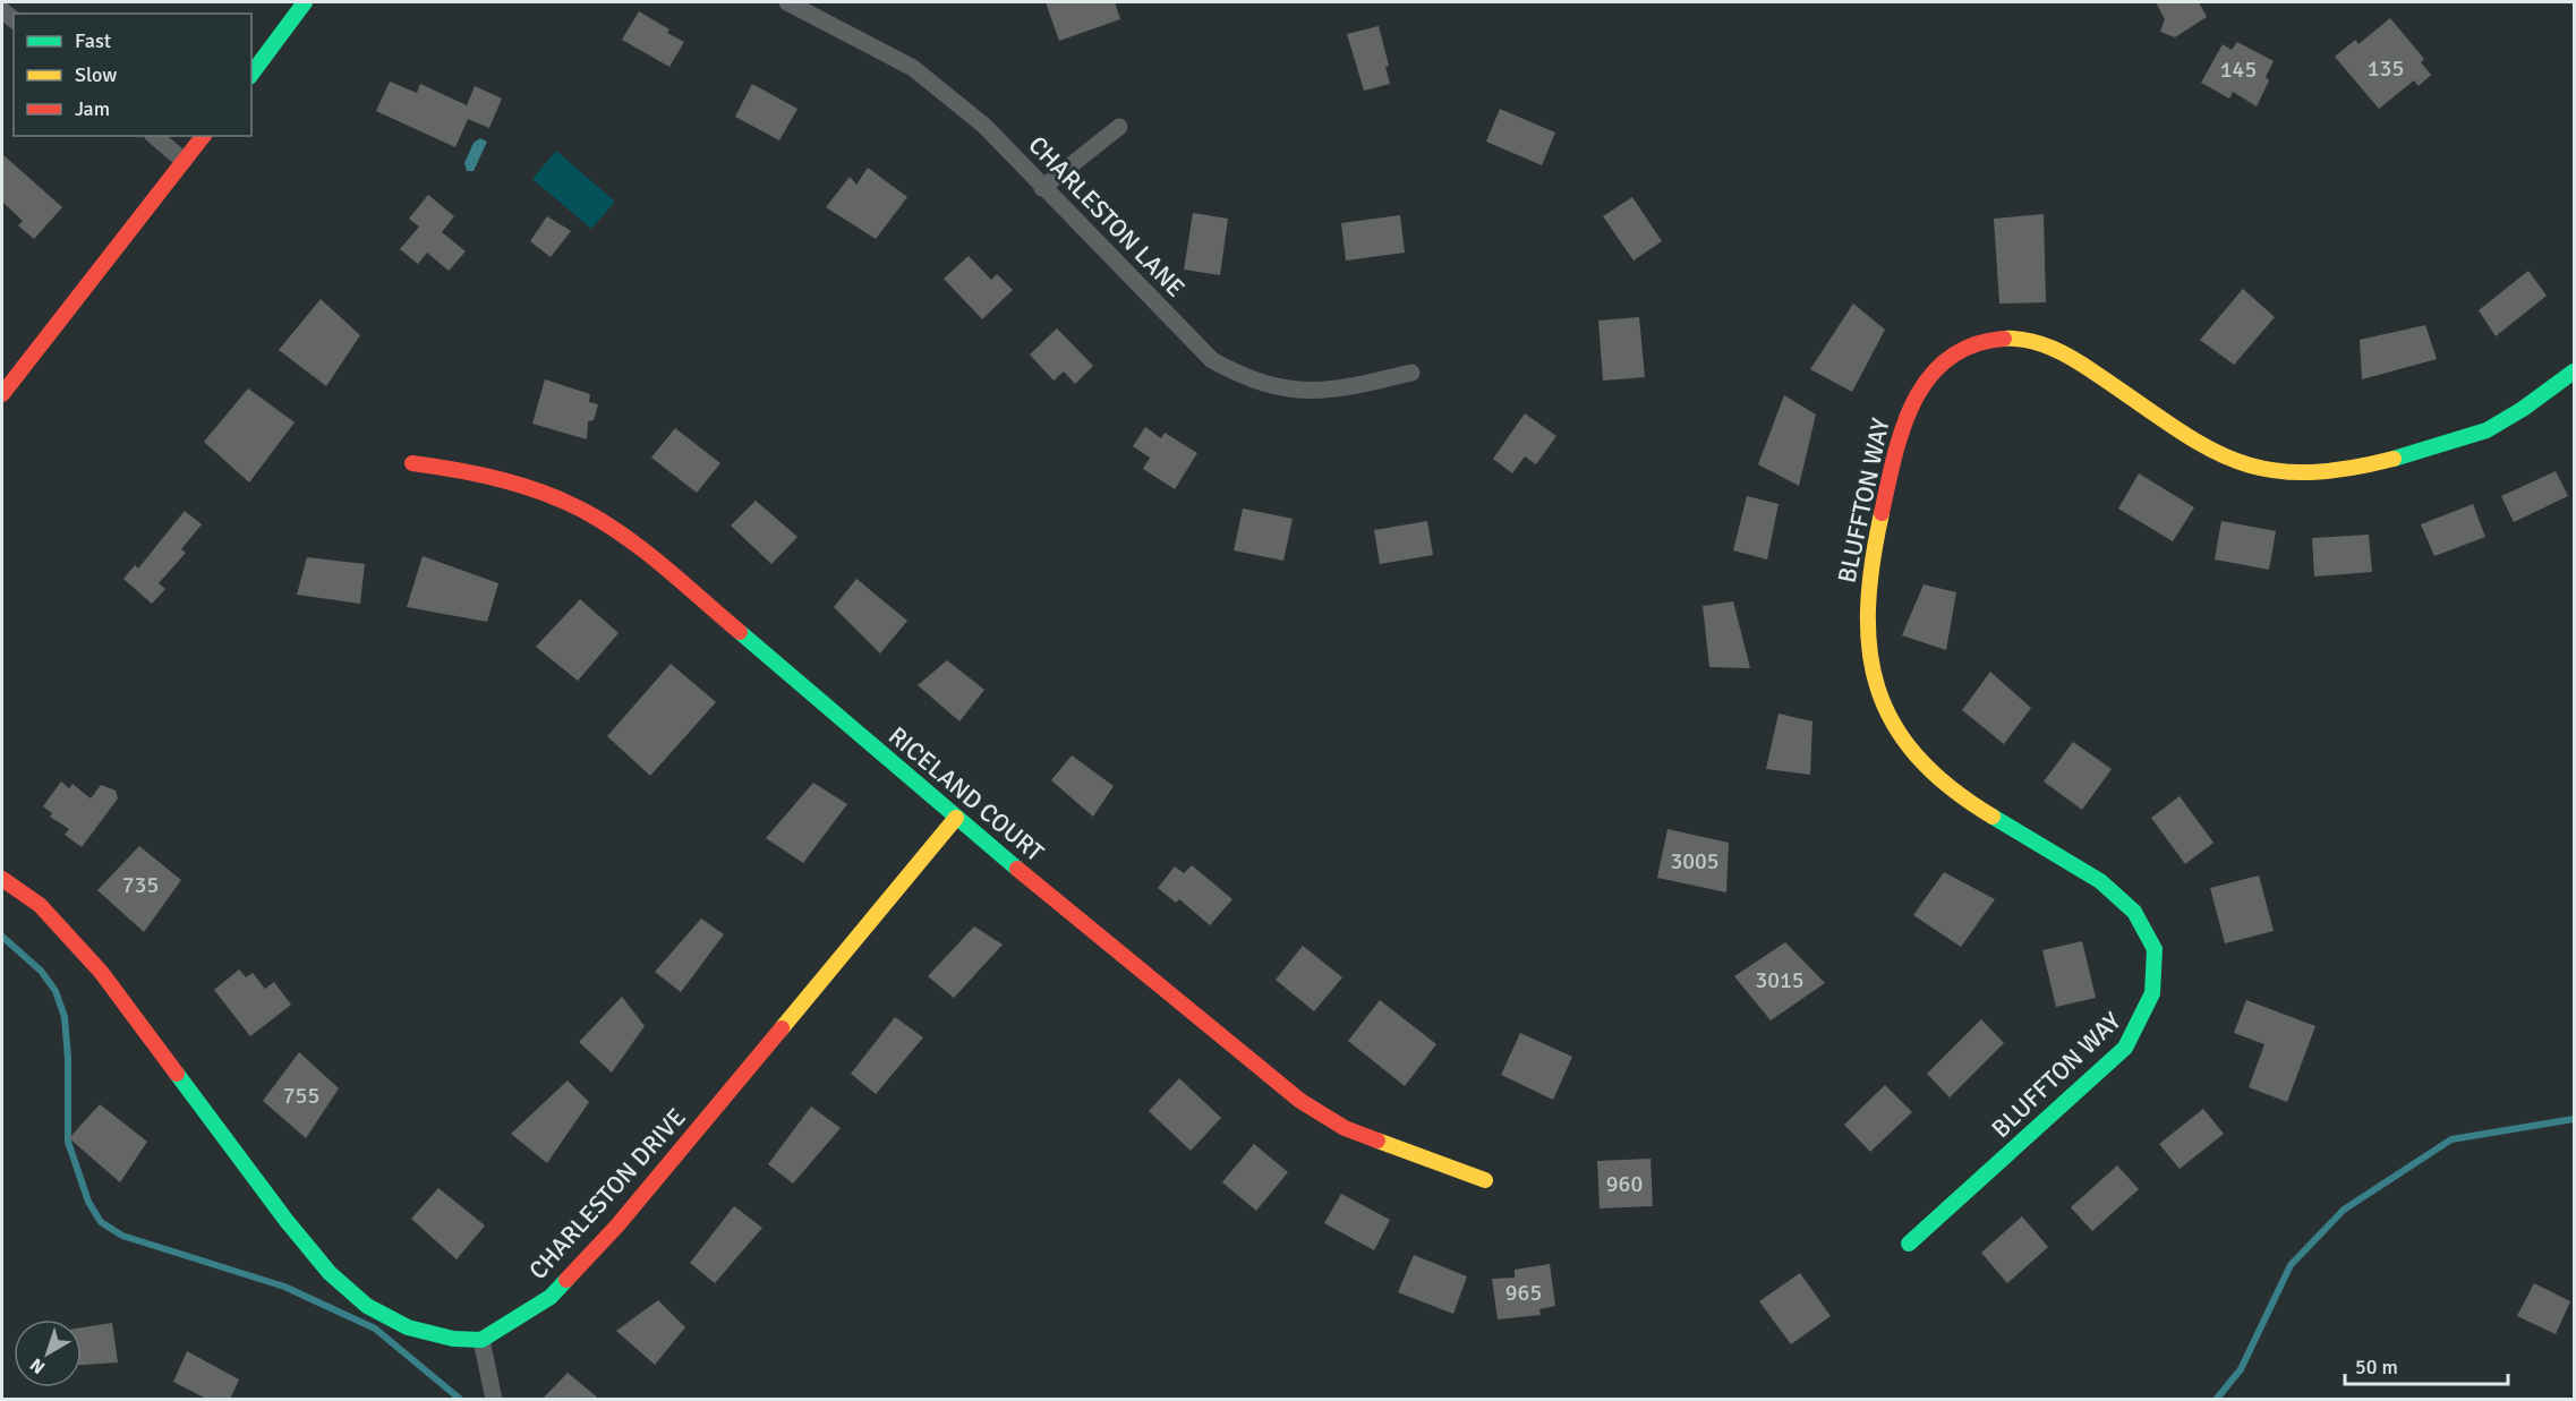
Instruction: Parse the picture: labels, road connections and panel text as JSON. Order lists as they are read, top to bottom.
{
  "streets": {
    "street": [
      "CHARLESTON LANE",
      "BLUFFTON WAY",
      "RICELAND COURT",
      "CHARLESTON DRIVE"
    ]
  },
  "crossings": [
    ["RICELAND COURT", "CHARLESTON DRIVE"]
  ],
  "house_numbers": [
    "135",
    "145",
    "3005",
    "735",
    "3015",
    "755",
    "960",
    "965"
  ],
  "legend": ["Fast", "Slow", "Jam"],
  "scale_bar": "50 m",
  "north": "bottom left"
}
